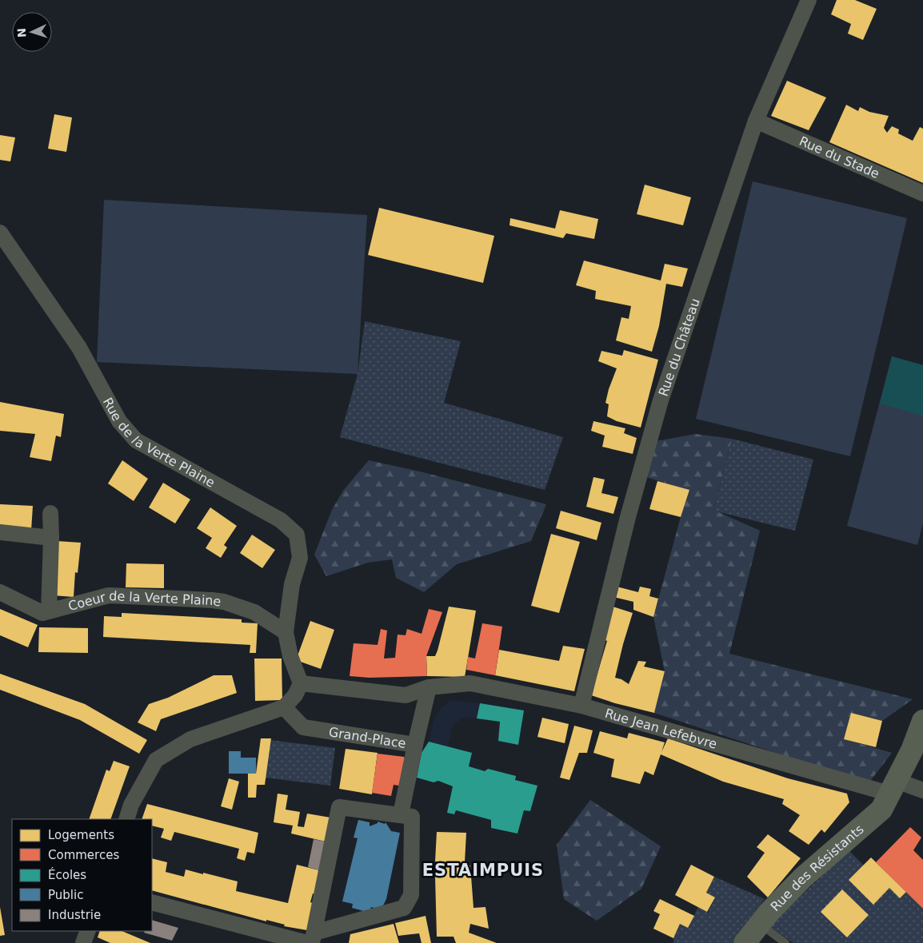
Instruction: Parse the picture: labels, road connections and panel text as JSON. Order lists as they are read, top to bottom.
{
  "streets": {
    "main road": ["Rue des Résistants"],
    "street": [
      "Rue du Stade",
      "Rue du Château",
      "Rue de la Verte Plaine",
      "Coeur de la Verte Plaine",
      "Rue Jean Lefebvre",
      "Grand-Place"
    ]
  },
  "crossings": [
    ["Rue du Stade", "Rue du Château"],
    ["Rue du Château", "Rue Jean Lefebvre"],
    ["Rue de la Verte Plaine", "Coeur de la Verte Plaine"],
    ["Rue Jean Lefebvre", "Grand-Place"],
    ["Rue Jean Lefebvre", "Rue des Résistants"]
  ],
  "districts": ["ESTAIMPUIS"],
  "legend": [
    "Logements",
    "Commerces",
    "Écoles",
    "Public",
    "Industrie"
  ],
  "north": "left"
}
